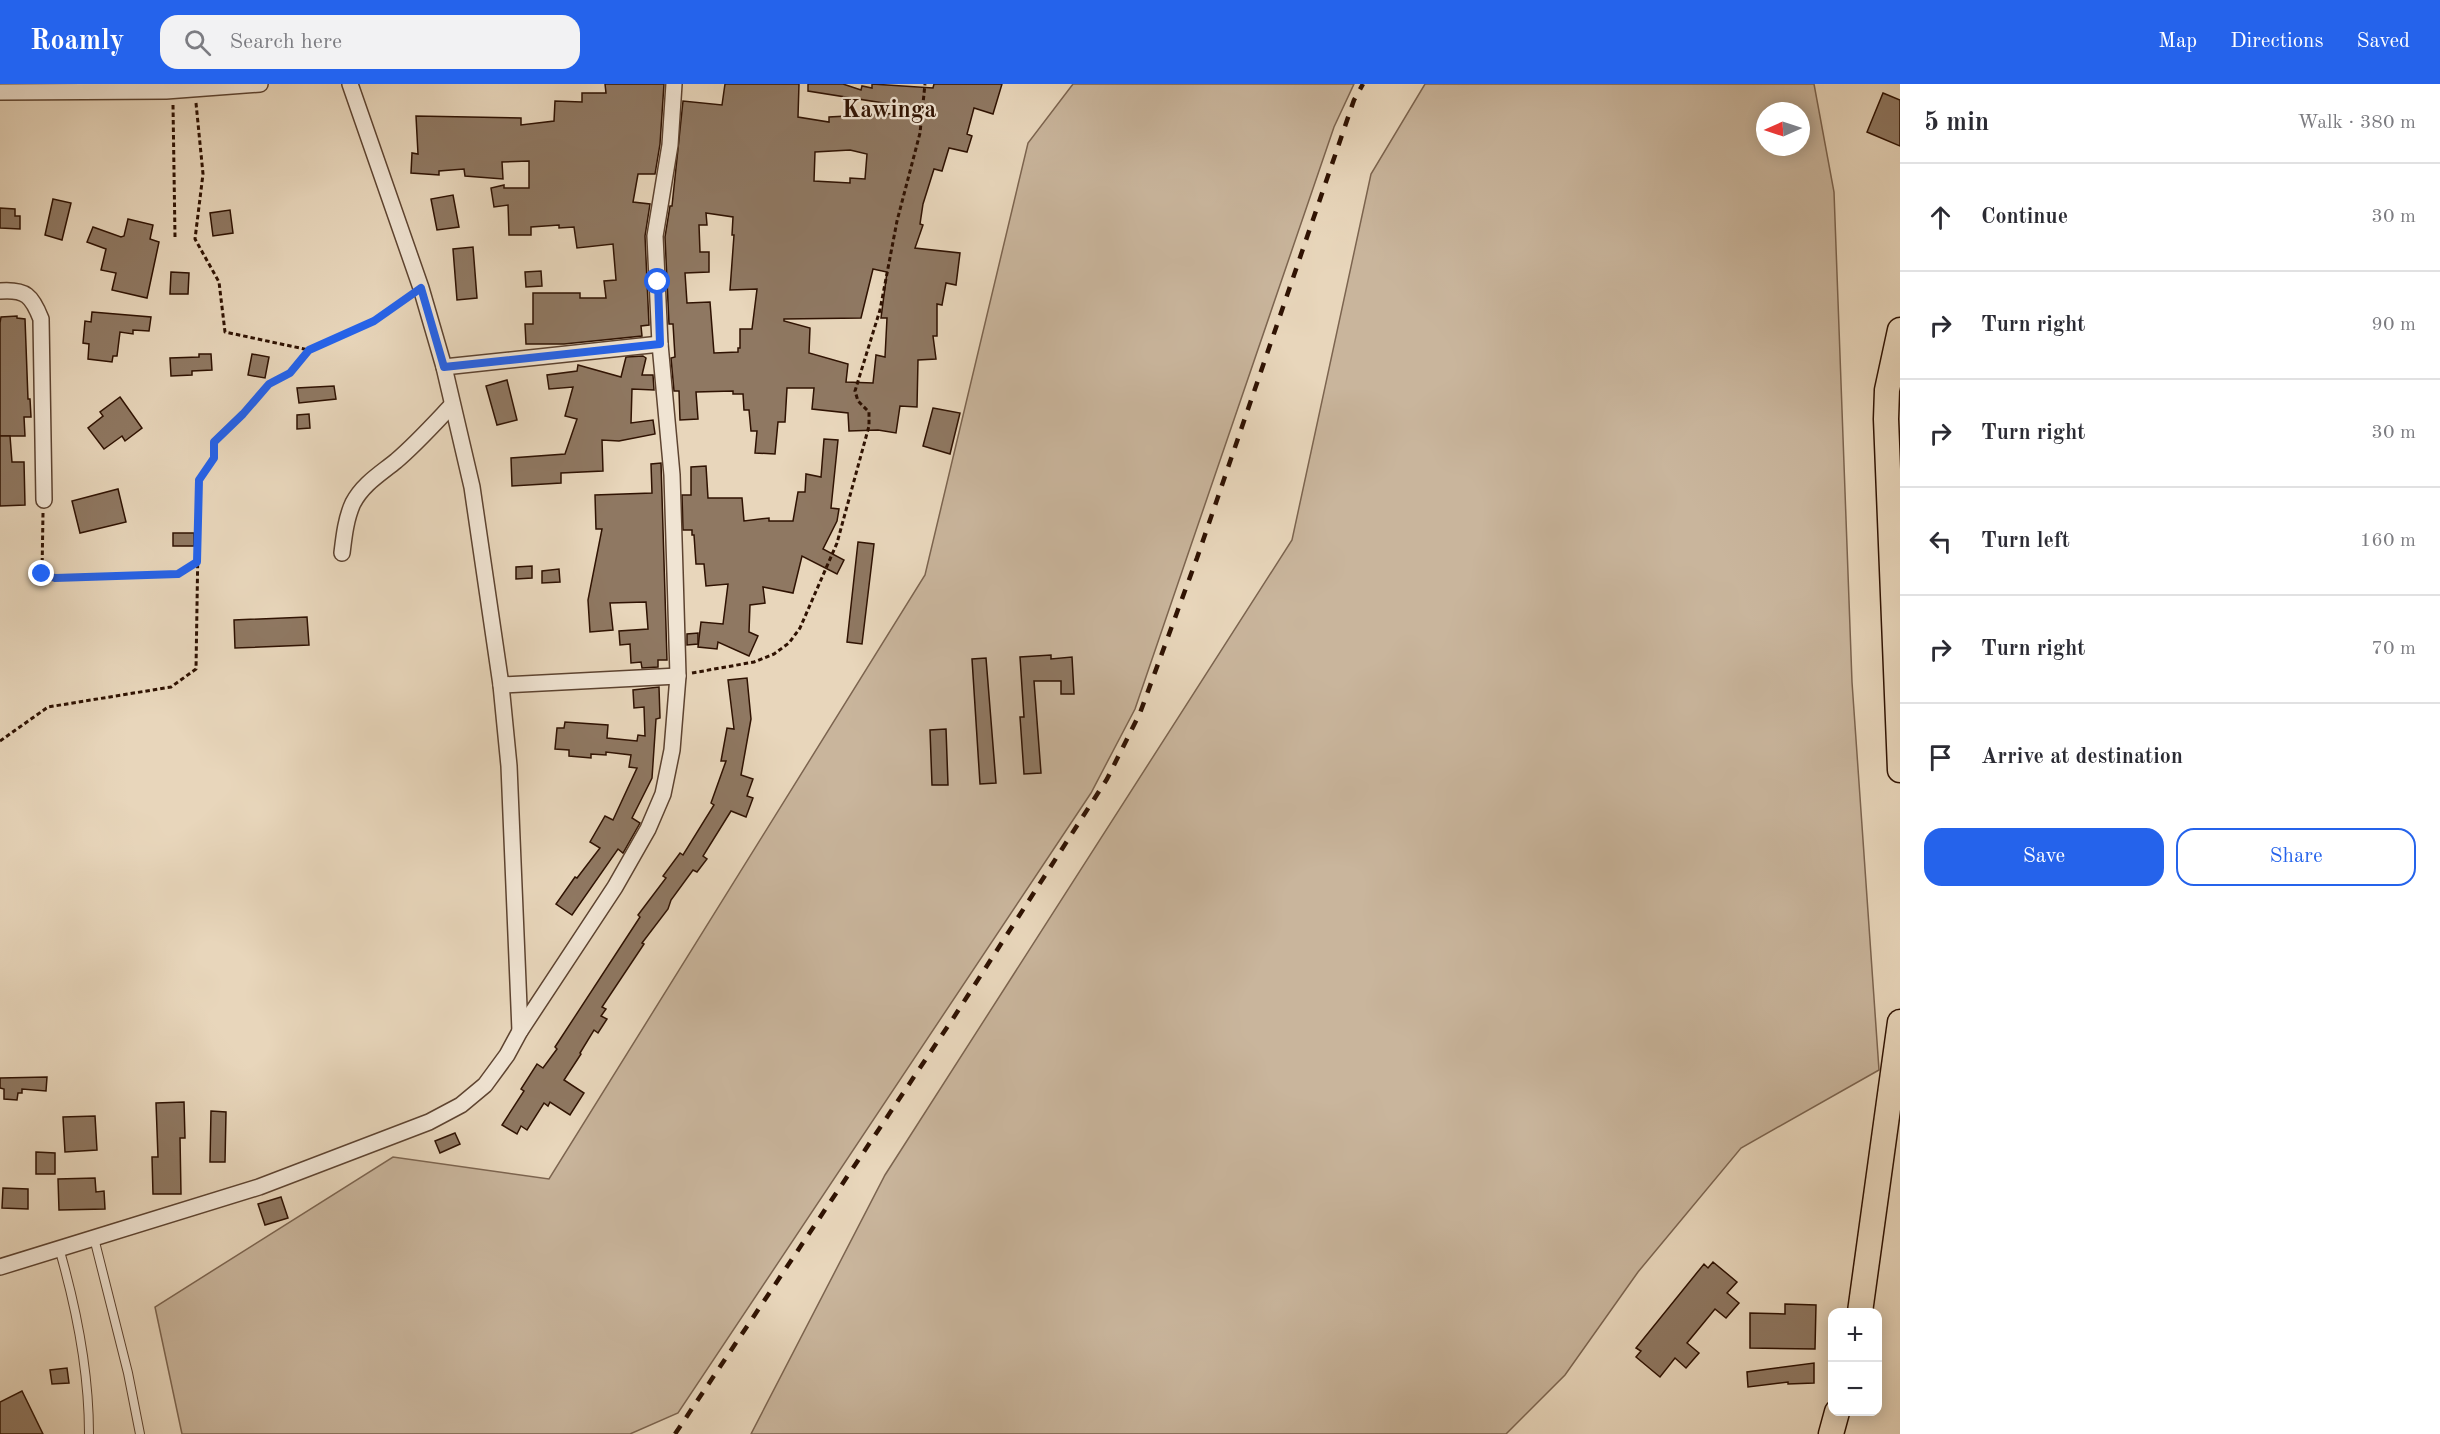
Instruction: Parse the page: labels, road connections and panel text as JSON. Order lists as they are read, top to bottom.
{
  "districts": ["Kawinga"],
  "north": "left",
  "page": {
    "header": "Roamly",
    "search": "Search here",
    "nav": ["Map", "Directions", "Saved"],
    "heading": ["5 min", "Walk · 380 m"],
    "list": [
      ["Continue", "30 m"],
      ["Turn right", "90 m"],
      ["Turn right", "30 m"],
      ["Turn left", "160 m"],
      ["Turn right", "70 m"],
      "Arrive at destination"
    ],
    "buttons": ["Save", "Share"],
    "map_buttons": ["+", "−"]
  }
}
